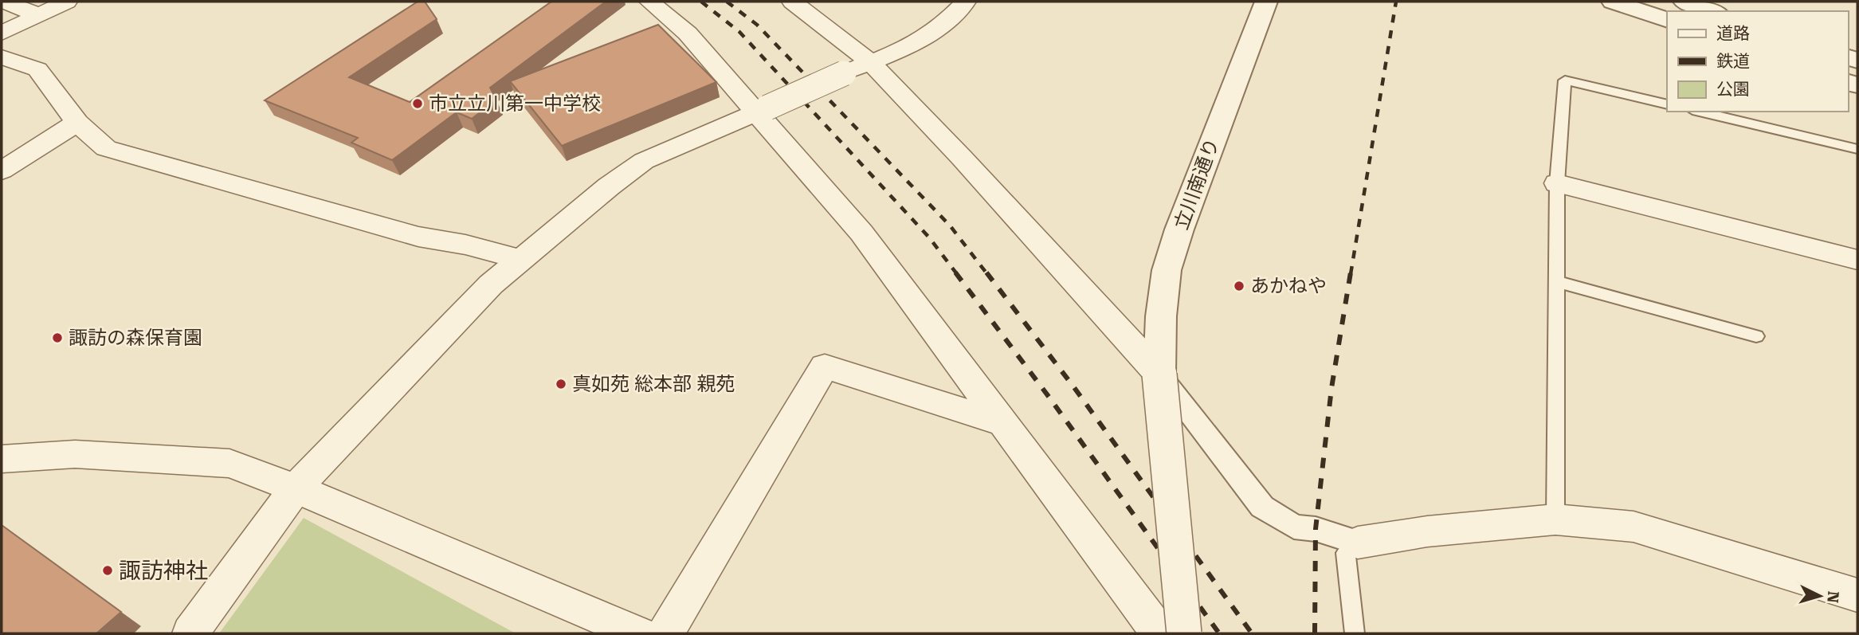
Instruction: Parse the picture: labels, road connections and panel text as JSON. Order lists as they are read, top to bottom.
{
  "streets": {
    "street": ["立川南通り"]
  },
  "places": [
    "市立立川第一中学校",
    "あかねや",
    "諏訪の森保育園",
    "真如苑 総本部 親苑",
    "諏訪神社"
  ],
  "legend": ["道路", "鉄道", "公園"],
  "north": "right"
}
